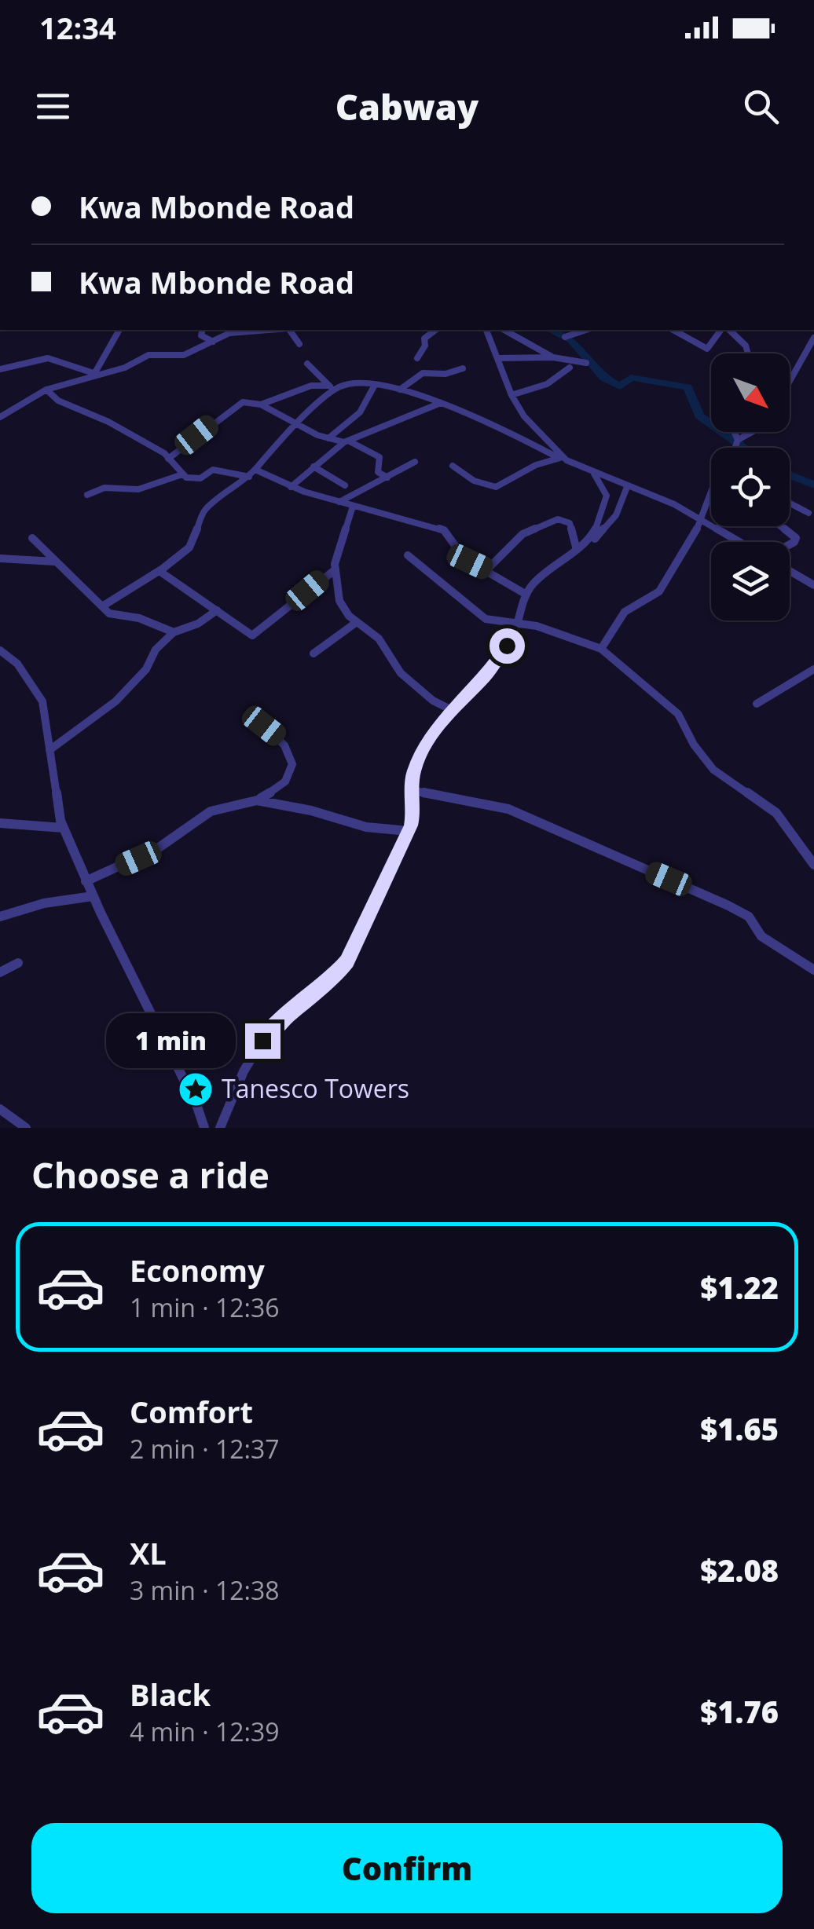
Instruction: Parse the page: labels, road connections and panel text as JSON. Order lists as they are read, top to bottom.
{
  "places": {
    "place": ["Tanesco Towers"]
  },
  "north": "bottom right",
  "page": {
    "status": "12:34",
    "header": "Cabway",
    "banner": ["Kwa Mbonde Road", "Kwa Mbonde Road"],
    "bubble": "1 min",
    "heading": "Choose a ride",
    "list": [
      {
        "name": "Economy",
        "note": "1 min · 12:36",
        "value": "$1.22"
      },
      {
        "name": "Comfort",
        "note": "2 min · 12:37",
        "value": "$1.65"
      },
      {
        "name": "XL",
        "note": "3 min · 12:38",
        "value": "$2.08"
      },
      {
        "name": "Black",
        "note": "4 min · 12:39",
        "value": "$1.76"
      }
    ],
    "buttons": "Confirm"
  }
}
